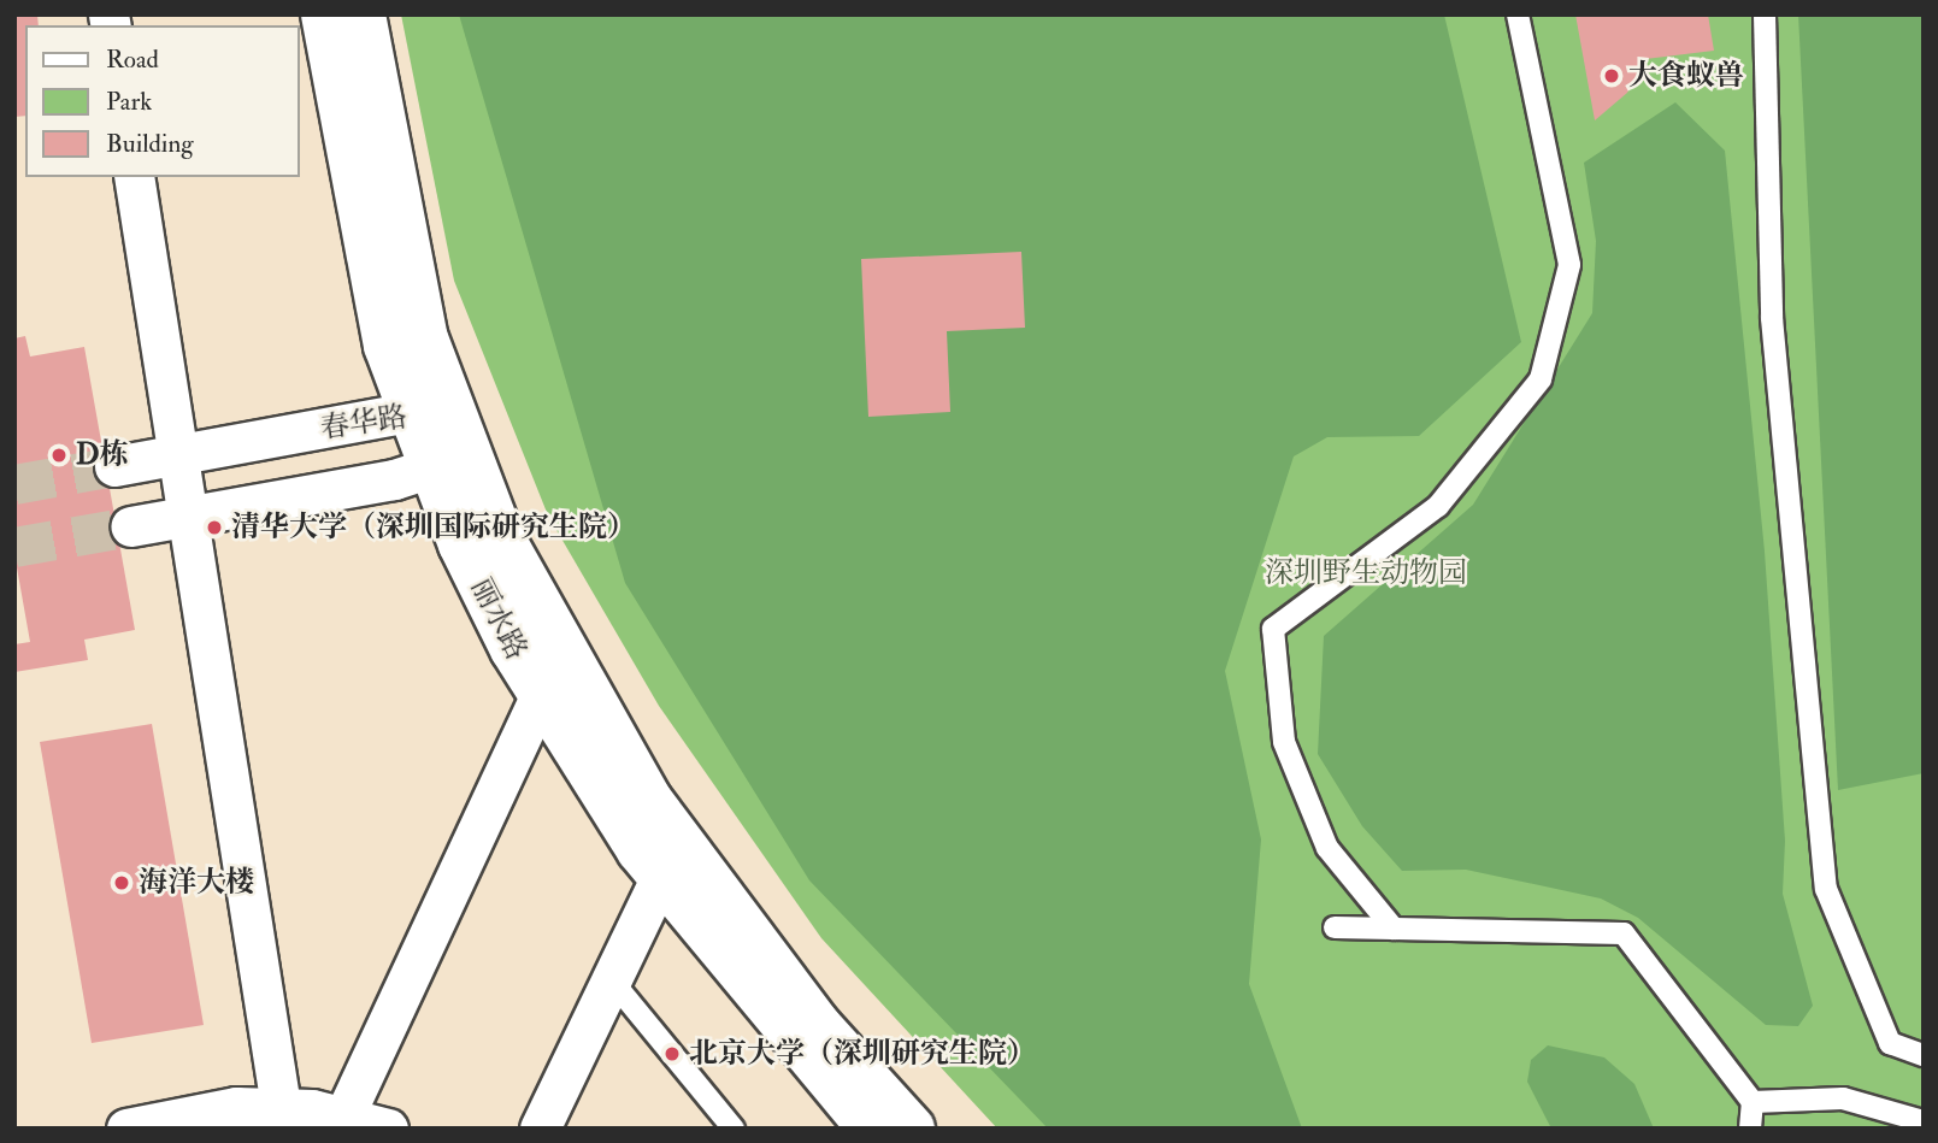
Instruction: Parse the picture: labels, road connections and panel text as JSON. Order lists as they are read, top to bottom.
{
  "streets": {
    "main road": ["丽水路"],
    "street": ["春华路"]
  },
  "crossings": [
    ["春华路", "丽水路"]
  ],
  "parks": ["深圳野生动物园"],
  "places": [
    "大食蚁兽",
    "D栋",
    "清华大学（深圳国际研究生院）",
    "海洋大楼",
    "北京大学（深圳研究生院）"
  ],
  "legend": ["Road", "Park", "Building"]
}
